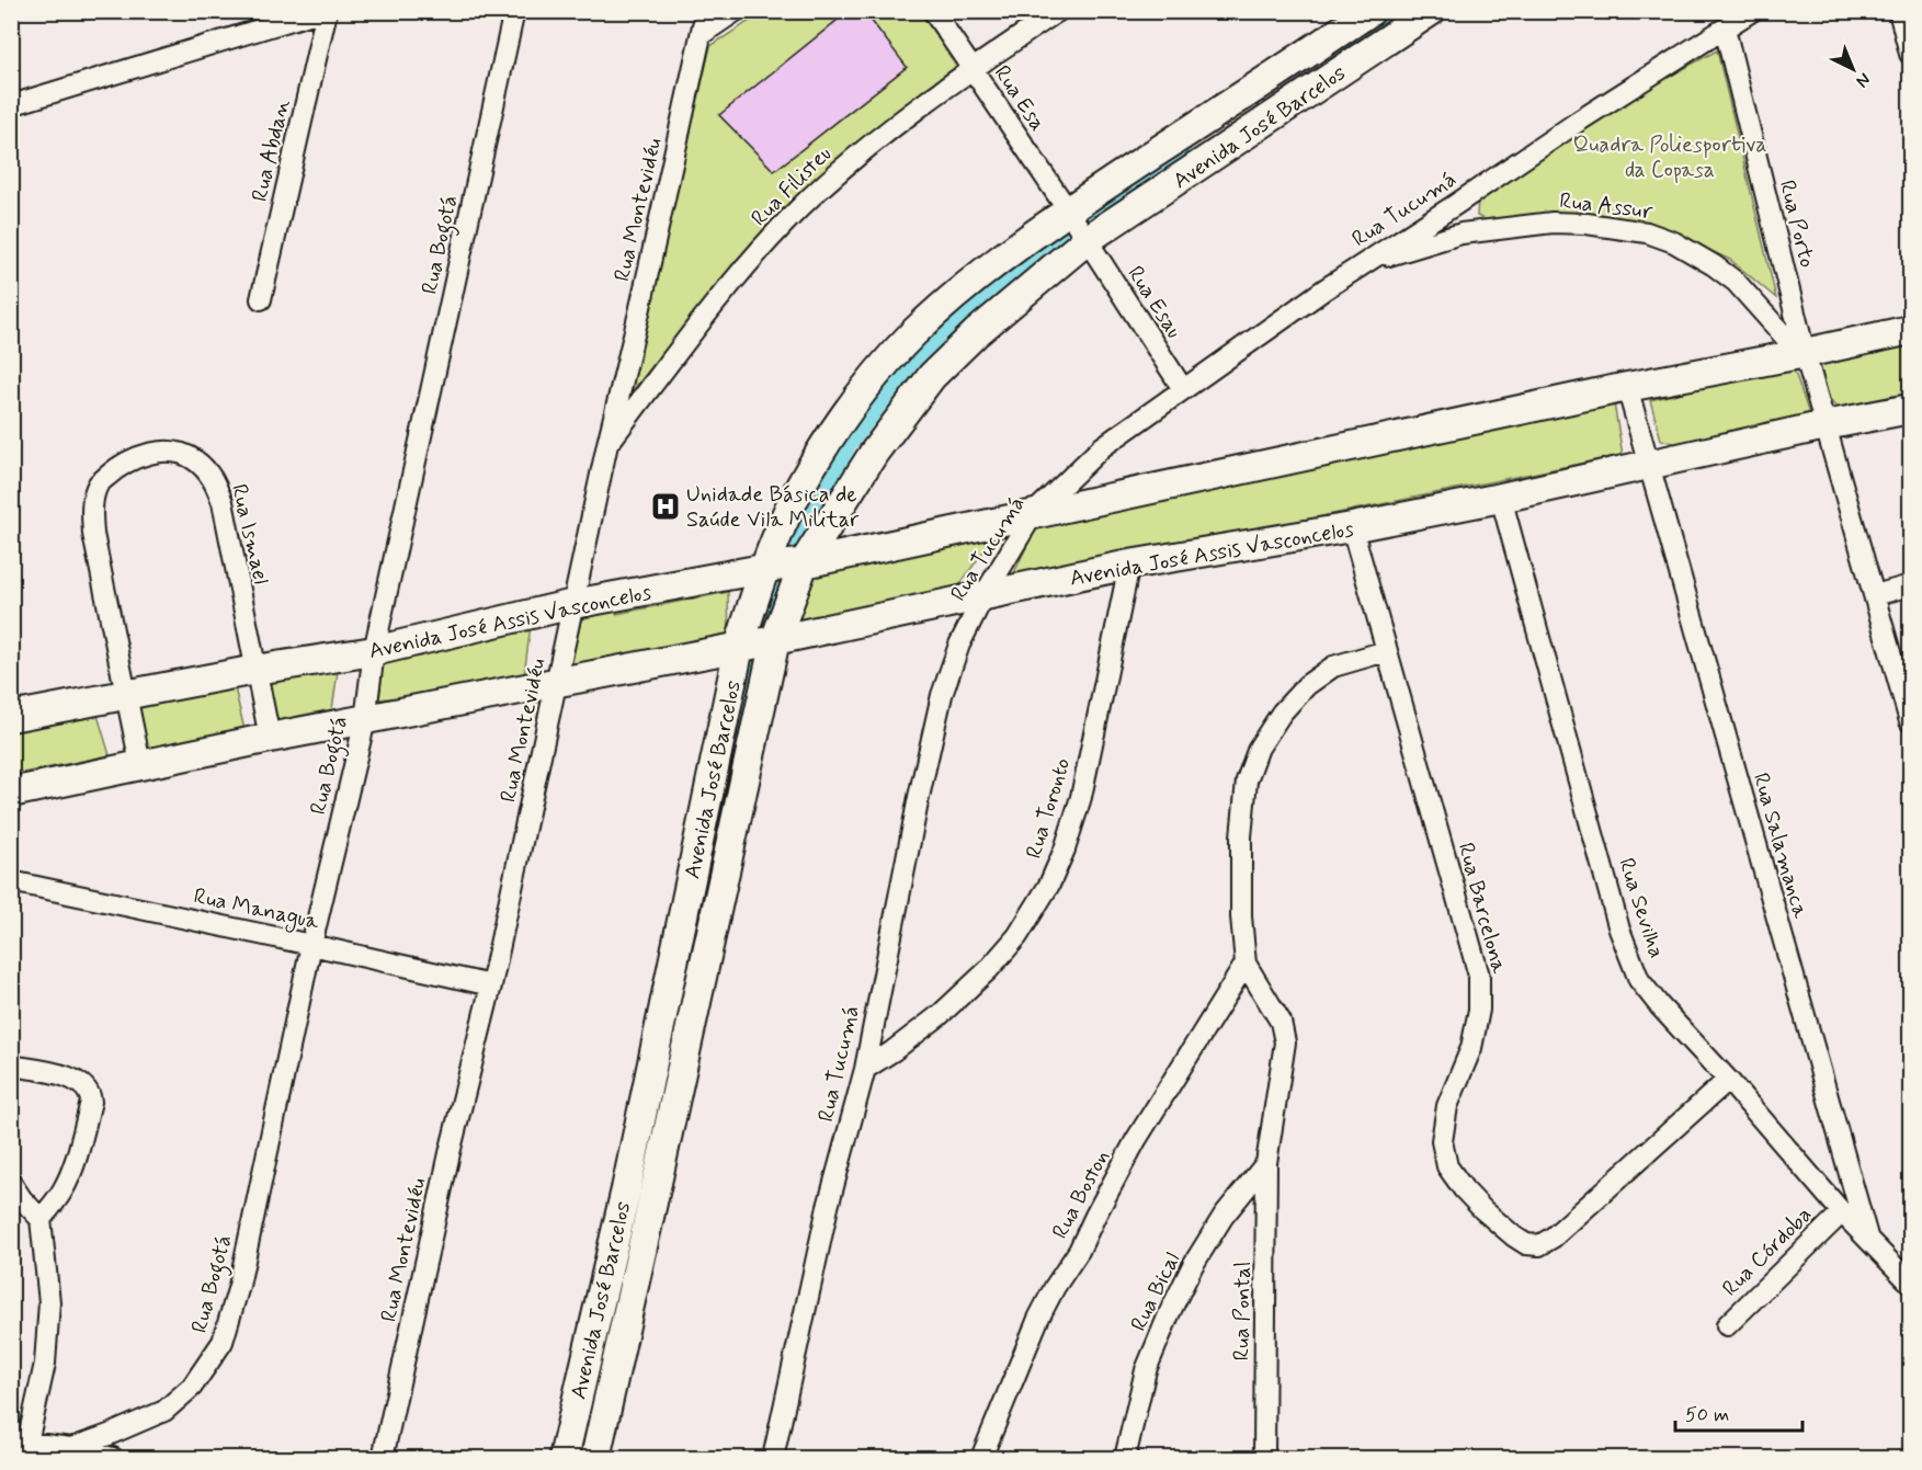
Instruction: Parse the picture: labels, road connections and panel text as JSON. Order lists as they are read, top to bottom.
{
  "streets": {
    "street": [
      "Rua Esa",
      "Avenida José Barcelos",
      "Rua Abdan",
      "Rua Filisteu",
      "Rua Assur",
      "Rua Tucumá",
      "Rua Montevidéu",
      "Rua Porto",
      "Rua Bogotá",
      "Rua Esau",
      "Rua Ismael",
      "Avenida José Assis Vasconcelos",
      "Rua Toronto",
      "Rua Salamanca",
      "Rua Managua",
      "Rua Barcelona",
      "Rua Sevilha",
      "Rua Boston",
      "Rua Córdoba",
      "Rua Bical",
      "Rua Pontal"
    ]
  },
  "crossings": [
    ["Rua Esa", "Avenida José Barcelos"],
    ["Rua Esa", "Rua Filisteu"],
    ["Rua Esa", "Rua Esau"],
    ["Avenida José Barcelos", "Rua Esau"],
    ["Avenida José Barcelos", "Avenida José Assis Vasconcelos"],
    ["Rua Filisteu", "Rua Montevidéu"],
    ["Rua Assur", "Rua Tucumá"],
    ["Rua Assur", "Rua Porto"],
    ["Rua Assur", "Avenida José Assis Vasconcelos"],
    ["Rua Tucumá", "Rua Porto"],
    ["Rua Tucumá", "Rua Esau"],
    ["Rua Tucumá", "Avenida José Assis Vasconcelos"],
    ["Rua Tucumá", "Rua Toronto"],
    ["Rua Montevidéu", "Avenida José Assis Vasconcelos"],
    ["Rua Montevidéu", "Rua Managua"],
    ["Rua Porto", "Avenida José Assis Vasconcelos"],
    ["Rua Bogotá", "Avenida José Assis Vasconcelos"],
    ["Rua Bogotá", "Rua Managua"],
    ["Rua Ismael", "Avenida José Assis Vasconcelos"],
    ["Avenida José Assis Vasconcelos", "Rua Toronto"],
    ["Avenida José Assis Vasconcelos", "Rua Salamanca"],
    ["Avenida José Assis Vasconcelos", "Rua Barcelona"],
    ["Avenida José Assis Vasconcelos", "Rua Sevilha"],
    ["Rua Salamanca", "Rua Sevilha"],
    ["Rua Barcelona", "Rua Sevilha"],
    ["Rua Sevilha", "Rua Córdoba"],
    ["Rua Bical", "Rua Pontal"]
  ],
  "parks": ["Quadra Poliesportiva da Copasa"],
  "places": {
    "hospital": ["Unidade Básica de Saúde Vila Militar"]
  },
  "scale_bar": "50 m",
  "north": "bottom right"
}
